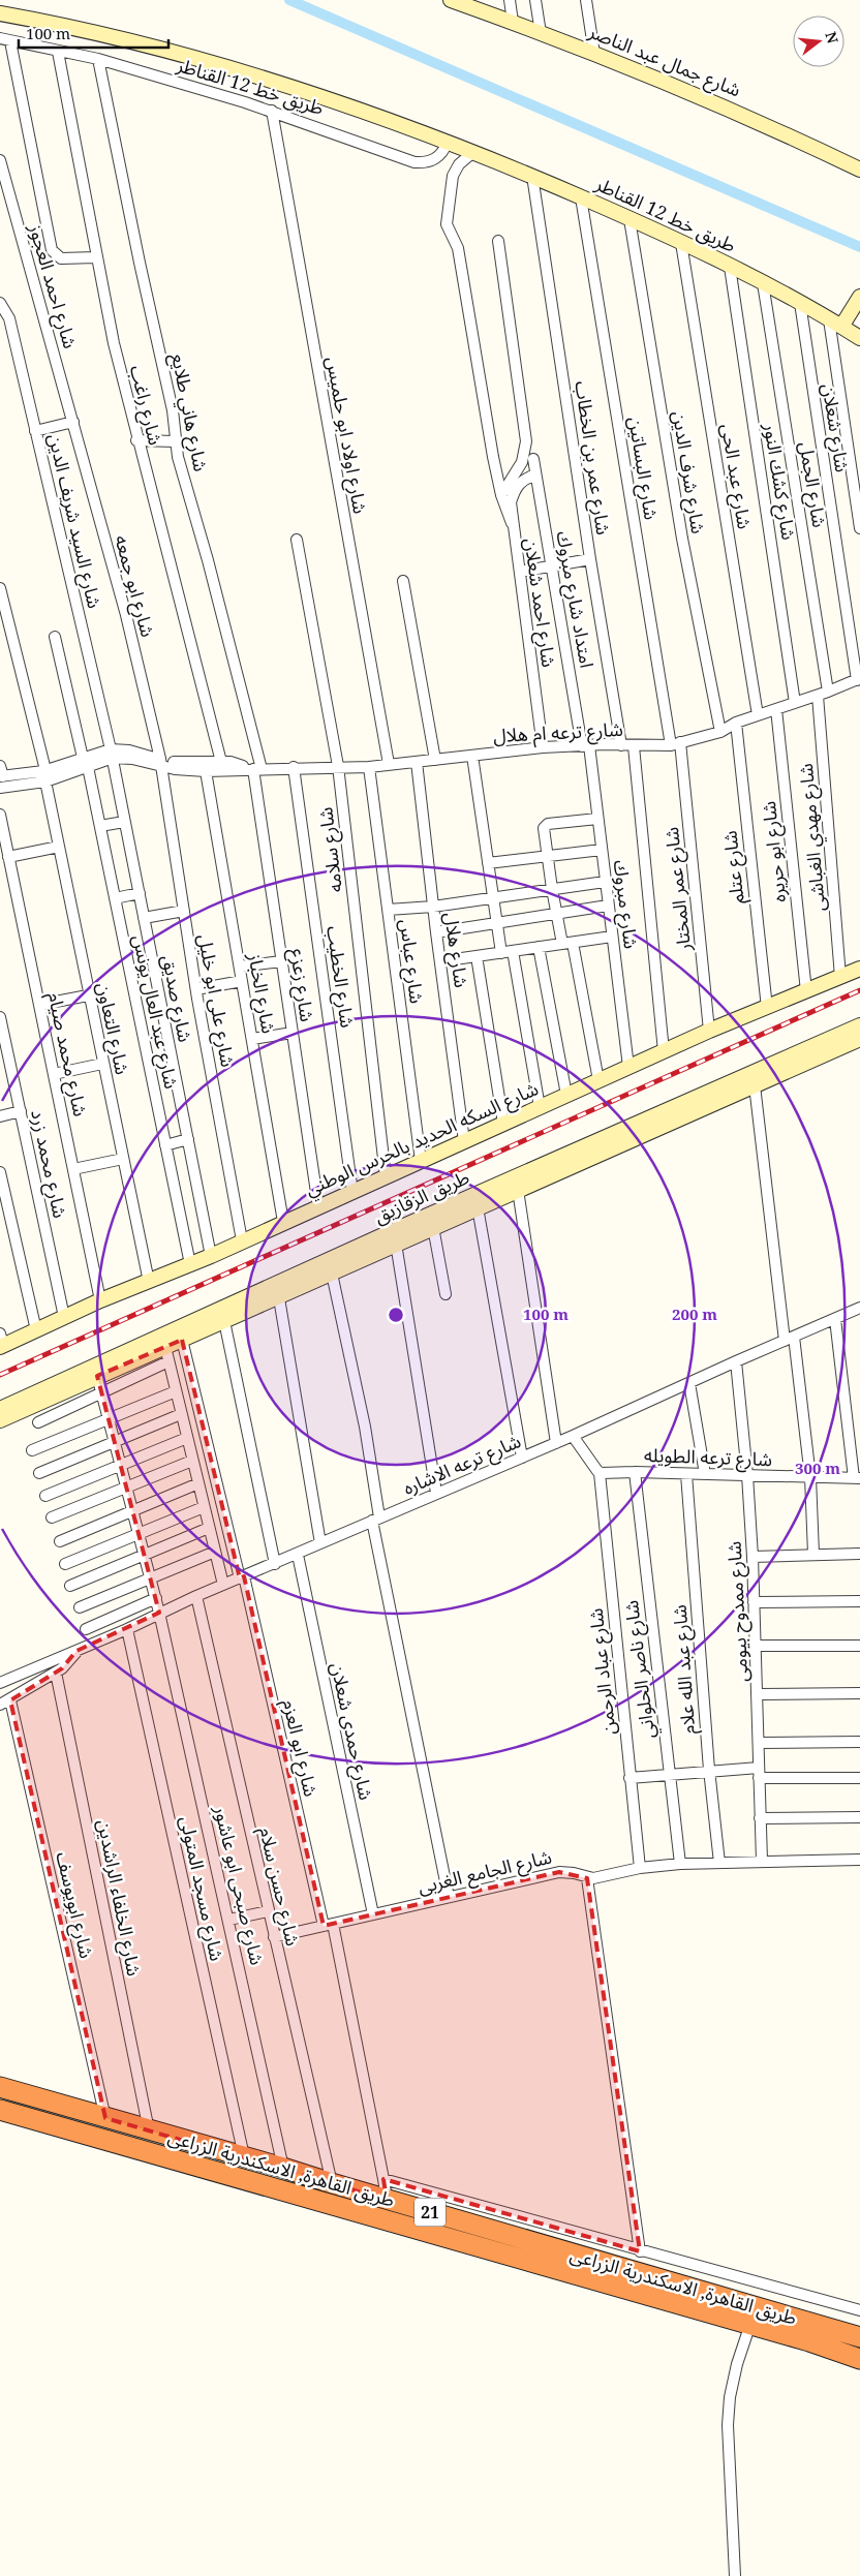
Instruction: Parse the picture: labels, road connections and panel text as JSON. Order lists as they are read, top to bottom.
{
  "streets": {
    "highway": ["طريق القاهرة, الاسكندرية الزراعى", "21"],
    "main road": [
      "شارع جمال عبد الناصر",
      "طريق خط 12 القناطر",
      "شارع السكه الحديد بالحرس الوطني",
      "طريق الزقازيق"
    ],
    "street": [
      "شارع احمد العجوز",
      "شارع راغب",
      "شارع هاني طلايع",
      "شارع شعلان",
      "شارع اولاد ابو حلميس",
      "شارع عمر بن الخطاب",
      "شارع البساتين",
      "شارع شرف الدين",
      "شارع عبد الحى",
      "شارع كشك النور",
      "شارع الجمل",
      "شارع السيد شريف الدين",
      "شارع ابو جمعه",
      "امتداد شارع مبروك",
      "شارع احمد شعلان",
      "شارع ترعه ام هلال",
      "شارع مهدي الغباشى",
      "شارع سلامه",
      "شارع ابو حريره",
      "شارع عتلم",
      "شارع عمر المختار",
      "شارع مبروك",
      "شارع هلال",
      "شارع عباس",
      "شارع الخطيب",
      "شارع زعزع",
      "شارع الخباز",
      "شارع صديق",
      "شارع على ابو خليل",
      "شارع عبد العال يونس",
      "شارع التعاون",
      "شارع محمد صيام",
      "شارع محمد زرد",
      "شارع ترعه الطويله",
      "شارع ترعه الاشاره",
      "شارع ممدوح بيومى",
      "شارع ناصر الحلواني",
      "شارع عبد الله علام",
      "شارع عباد الرحمن",
      "شارع حمدى شعلان",
      "شارع ابو العزم",
      "شارع الجامع الغربى",
      "شارع صبحى ابو عاشور",
      "شارع حسن سلام",
      "شارع مسجد المتولى",
      "شارع الخلفاء الراشدين",
      "شارع ابويوسف"
    ]
  },
  "crossings": [
    ["طريق خط 12 القناطر", "شارع راغب"],
    ["طريق خط 12 القناطر", "شارع هاني طلايع"],
    ["طريق خط 12 القناطر", "شارع شعلان"],
    ["طريق خط 12 القناطر", "شارع اولاد ابو حلميس"],
    ["طريق خط 12 القناطر", "شارع عمر بن الخطاب"],
    ["طريق خط 12 القناطر", "شارع البساتين"],
    ["طريق خط 12 القناطر", "شارع شرف الدين"],
    ["طريق خط 12 القناطر", "شارع عبد الحى"],
    ["طريق خط 12 القناطر", "شارع كشك النور"],
    ["طريق خط 12 القناطر", "شارع الجمل"],
    ["شارع احمد العجوز", "شارع ابو جمعه"],
    ["شارع راغب", "شارع ترعه ام هلال"],
    ["شارع هاني طلايع", "شارع ترعه ام هلال"],
    ["شارع هاني طلايع", "شارع زعزع"],
    ["شارع شعلان", "شارع ترعه ام هلال"],
    ["شارع اولاد ابو حلميس", "شارع ترعه ام هلال"],
    ["شارع عمر بن الخطاب", "شارع ترعه ام هلال"],
    ["شارع البساتين", "شارع ترعه ام هلال"],
    ["شارع البساتين", "شارع عمر المختار"],
    ["شارع شرف الدين", "شارع ترعه ام هلال"],
    ["شارع عبد الحى", "شارع ترعه ام هلال"],
    ["شارع كشك النور", "شارع ترعه ام هلال"],
    ["شارع الجمل", "شارع ترعه ام هلال"],
    ["شارع الجمل", "شارع مهدي الغباشى"],
    ["شارع السيد شريف الدين", "شارع ترعه ام هلال"],
    ["شارع السيد شريف الدين", "شارع صديق"],
    ["شارع ابو جمعه", "شارع ترعه ام هلال"],
    ["شارع ابو جمعه", "شارع على ابو خليل"],
    ["امتداد شارع مبروك", "شارع احمد شعلان"],
    ["امتداد شارع مبروك", "شارع ترعه ام هلال"],
    ["امتداد شارع مبروك", "شارع مبروك"],
    ["شارع احمد شعلان", "شارع ترعه ام هلال"],
    ["شارع ترعه ام هلال", "شارع مهدي الغباشى"],
    ["شارع ترعه ام هلال", "شارع سلامه"],
    ["شارع ترعه ام هلال", "شارع ابو حريره"],
    ["شارع ترعه ام هلال", "شارع عتلم"],
    ["شارع ترعه ام هلال", "شارع عمر المختار"],
    ["شارع ترعه ام هلال", "شارع مبروك"],
    ["شارع ترعه ام هلال", "شارع هلال"],
    ["شارع ترعه ام هلال", "شارع عباس"],
    ["شارع ترعه ام هلال", "شارع الخطيب"],
    ["شارع ترعه ام هلال", "شارع زعزع"],
    ["شارع ترعه ام هلال", "شارع الخباز"],
    ["شارع ترعه ام هلال", "شارع صديق"],
    ["شارع ترعه ام هلال", "شارع على ابو خليل"],
    ["شارع ترعه ام هلال", "شارع عبد العال يونس"],
    ["شارع ترعه ام هلال", "شارع التعاون"],
    ["شارع مهدي الغباشى", "شارع السكه الحديد بالحرس الوطني"],
    ["شارع سلامه", "شارع السكه الحديد بالحرس الوطني"],
    ["شارع ابو حريره", "شارع السكه الحديد بالحرس الوطني"],
    ["شارع عتلم", "شارع السكه الحديد بالحرس الوطني"],
    ["شارع عمر المختار", "شارع السكه الحديد بالحرس الوطني"],
    ["شارع مبروك", "شارع السكه الحديد بالحرس الوطني"],
    ["شارع هلال", "شارع السكه الحديد بالحرس الوطني"],
    ["شارع عباس", "شارع السكه الحديد بالحرس الوطني"],
    ["شارع الخطيب", "شارع السكه الحديد بالحرس الوطني"],
    ["شارع زعزع", "شارع السكه الحديد بالحرس الوطني"],
    ["شارع الخباز", "شارع السكه الحديد بالحرس الوطني"],
    ["شارع صديق", "شارع السكه الحديد بالحرس الوطني"],
    ["شارع على ابو خليل", "شارع السكه الحديد بالحرس الوطني"],
    ["شارع عبد العال يونس", "شارع السكه الحديد بالحرس الوطني"],
    ["شارع التعاون", "شارع السكه الحديد بالحرس الوطني"],
    ["شارع محمد صيام", "شارع السكه الحديد بالحرس الوطني"],
    ["شارع السكه الحديد بالحرس الوطني", "شارع محمد زرد"],
    ["طريق الزقازيق", "شارع ابو العزم"],
    ["طريق الزقازيق", "شارع صبحى ابو عاشور"],
    ["شارع ترعه الطويله", "شارع ممدوح بيومى"],
    ["شارع ترعه الطويله", "شارع ناصر الحلواني"],
    ["شارع ترعه الطويله", "شارع عبد الله علام"],
    ["شارع ترعه الطويله", "شارع عباد الرحمن"],
    ["شارع ترعه الاشاره", "شارع ممدوح بيومى"],
    ["شارع ترعه الاشاره", "شارع حمدى شعلان"],
    ["شارع ترعه الاشاره", "شارع ابو العزم"],
    ["شارع ترعه الاشاره", "شارع صبحى ابو عاشور"],
    ["شارع ترعه الاشاره", "شارع حسن سلام"],
    ["شارع ترعه الاشاره", "شارع مسجد المتولى"],
    ["شارع ترعه الاشاره", "شارع الخلفاء الراشدين"],
    ["شارع ترعه الاشاره", "شارع ابويوسف"],
    ["شارع ممدوح بيومى", "شارع الجامع الغربى"],
    ["شارع ناصر الحلواني", "شارع الجامع الغربى"],
    ["شارع عبد الله علام", "شارع الجامع الغربى"],
    ["شارع عباد الرحمن", "شارع الجامع الغربى"],
    ["شارع حمدى شعلان", "شارع الجامع الغربى"],
    ["شارع ابو العزم", "شارع الجامع الغربى"],
    ["شارع ابو العزم", "طريق القاهرة, الاسكندرية الزراعى"],
    ["شارع الجامع الغربى", "شارع حسن سلام"],
    ["شارع صبحى ابو عاشور", "طريق القاهرة, الاسكندرية الزراعى"],
    ["شارع حسن سلام", "طريق القاهرة, الاسكندرية الزراعى"],
    ["شارع مسجد المتولى", "طريق القاهرة, الاسكندرية الزراعى"],
    ["شارع الخلفاء الراشدين", "طريق القاهرة, الاسكندرية الزراعى"],
    ["شارع ابويوسف", "طريق القاهرة, الاسكندرية الزراعى"]
  ],
  "scale_bar": "100 m",
  "north": "right",
  "rings": ["100 m", "200 m", "300 m"]
}
